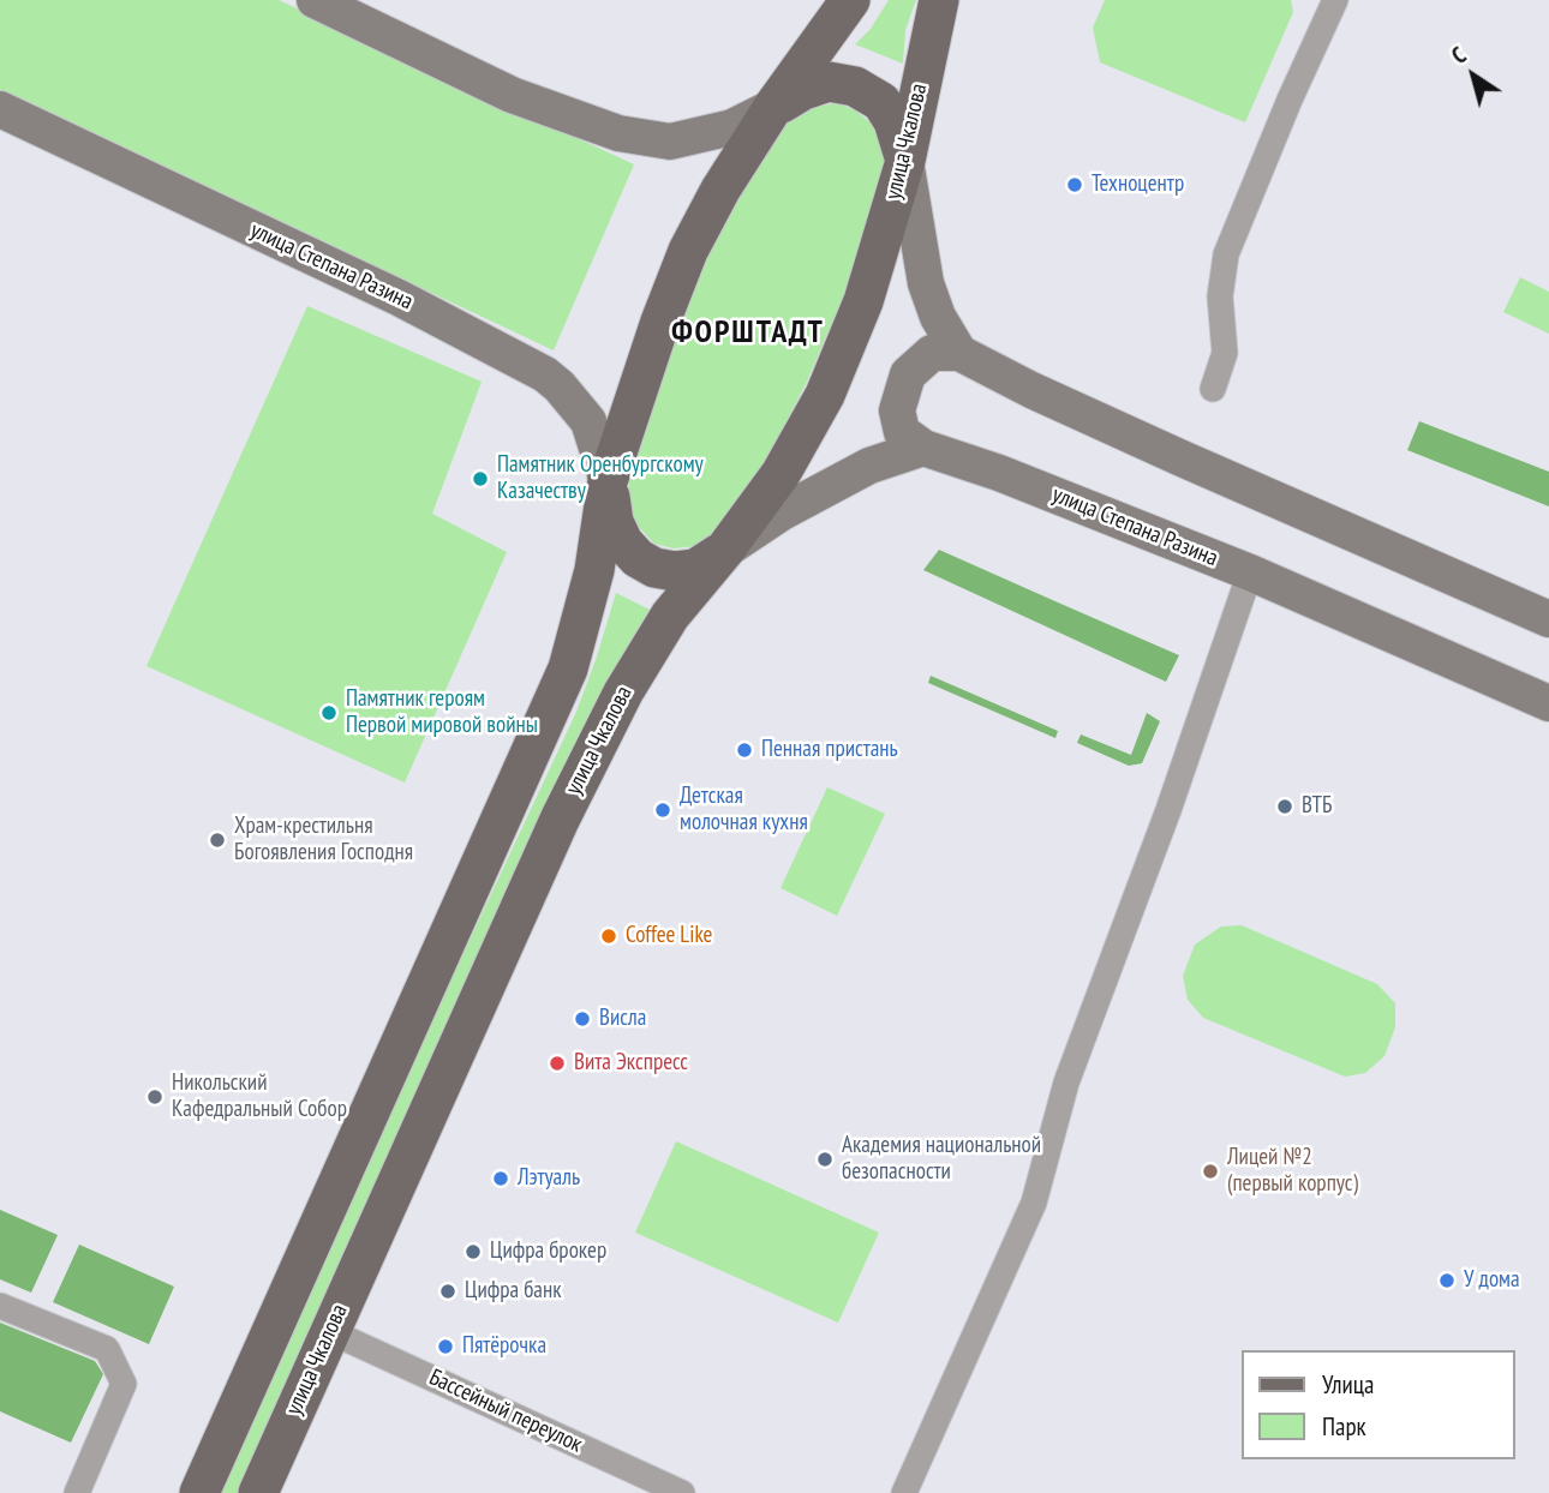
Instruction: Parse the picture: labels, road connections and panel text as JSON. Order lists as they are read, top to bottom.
{
  "streets": {
    "main road": ["улица Чкалова", "улица Степана Разина"],
    "street": ["Бассейный переулок"]
  },
  "crossings": [
    ["улица Чкалова", "Бассейный переулок"]
  ],
  "districts": ["ФОРШТАДТ"],
  "places": [
    "Техноцентр",
    "Памятник Оренбургскому Казачеству",
    "Памятник героям Первой мировой войны",
    "Пенная пристань",
    "ВТБ",
    "Детская молочная кухня",
    "Храм-крестильня Богоявления Господня",
    "Coffee Like",
    "Висла",
    "Вита Экспресс",
    "Никольский Кафедральный Собор",
    "Академия национальной безопасности",
    "Лицей №2 (первый корпус)",
    "Лэтуаль",
    "Цифра брокер",
    "У дома",
    "Цифра банк",
    "Пятёрочка"
  ],
  "legend": ["Улица", "Парк"],
  "north": "top left"
}
